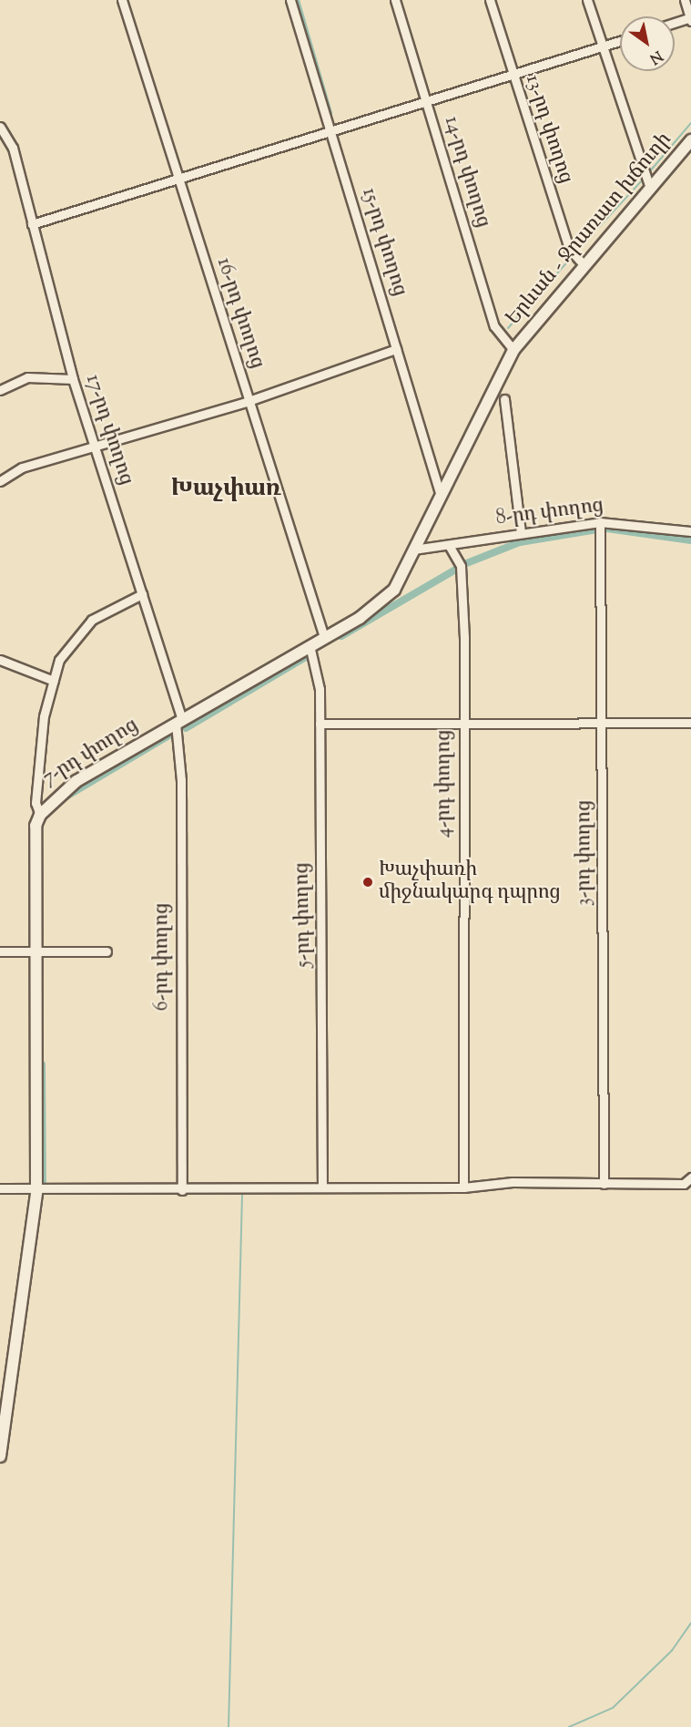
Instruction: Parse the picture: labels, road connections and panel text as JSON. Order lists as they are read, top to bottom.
{
  "streets": {
    "main road": ["Երևան - Ջրառատ խճուղի", "7-րդ փողոց"],
    "street": [
      "13-րդ փողոց",
      "14-րդ փողոց",
      "15-րդ փողոց",
      "16-րդ փողոց",
      "17-րդ փողոց",
      "8-րդ փողոց",
      "4-րդ փողոց",
      "3-րդ փողոց",
      "5-րդ փողոց",
      "6-րդ փողոց"
    ]
  },
  "crossings": [
    ["13-րդ փողոց", "Երևան - Ջրառատ խճուղի"],
    ["14-րդ փողոց", "Երևան - Ջրառատ խճուղի"],
    ["Երևան - Ջրառատ խճուղի", "15-րդ փողոց"],
    ["Երևան - Ջրառատ խճուղի", "8-րդ փողոց"],
    ["Երևան - Ջրառատ խճուղի", "7-րդ փողոց"],
    ["16-րդ փողոց", "7-րդ փողոց"],
    ["17-րդ փողոց", "7-րդ փողոց"],
    ["17-րդ փողոց", "6-րդ փողոց"],
    ["8-րդ փողոց", "7-րդ փողոց"],
    ["8-րդ փողոց", "4-րդ փողոց"],
    ["8-րդ փողոց", "3-րդ փողոց"],
    ["7-րդ փողոց", "5-րդ փողոց"],
    ["7-րդ փողոց", "6-րդ փողոց"]
  ],
  "districts": ["Խաչփառ"],
  "places": ["Խաչփառի միջնակարգ դպրոց"],
  "north": "bottom right"
}
